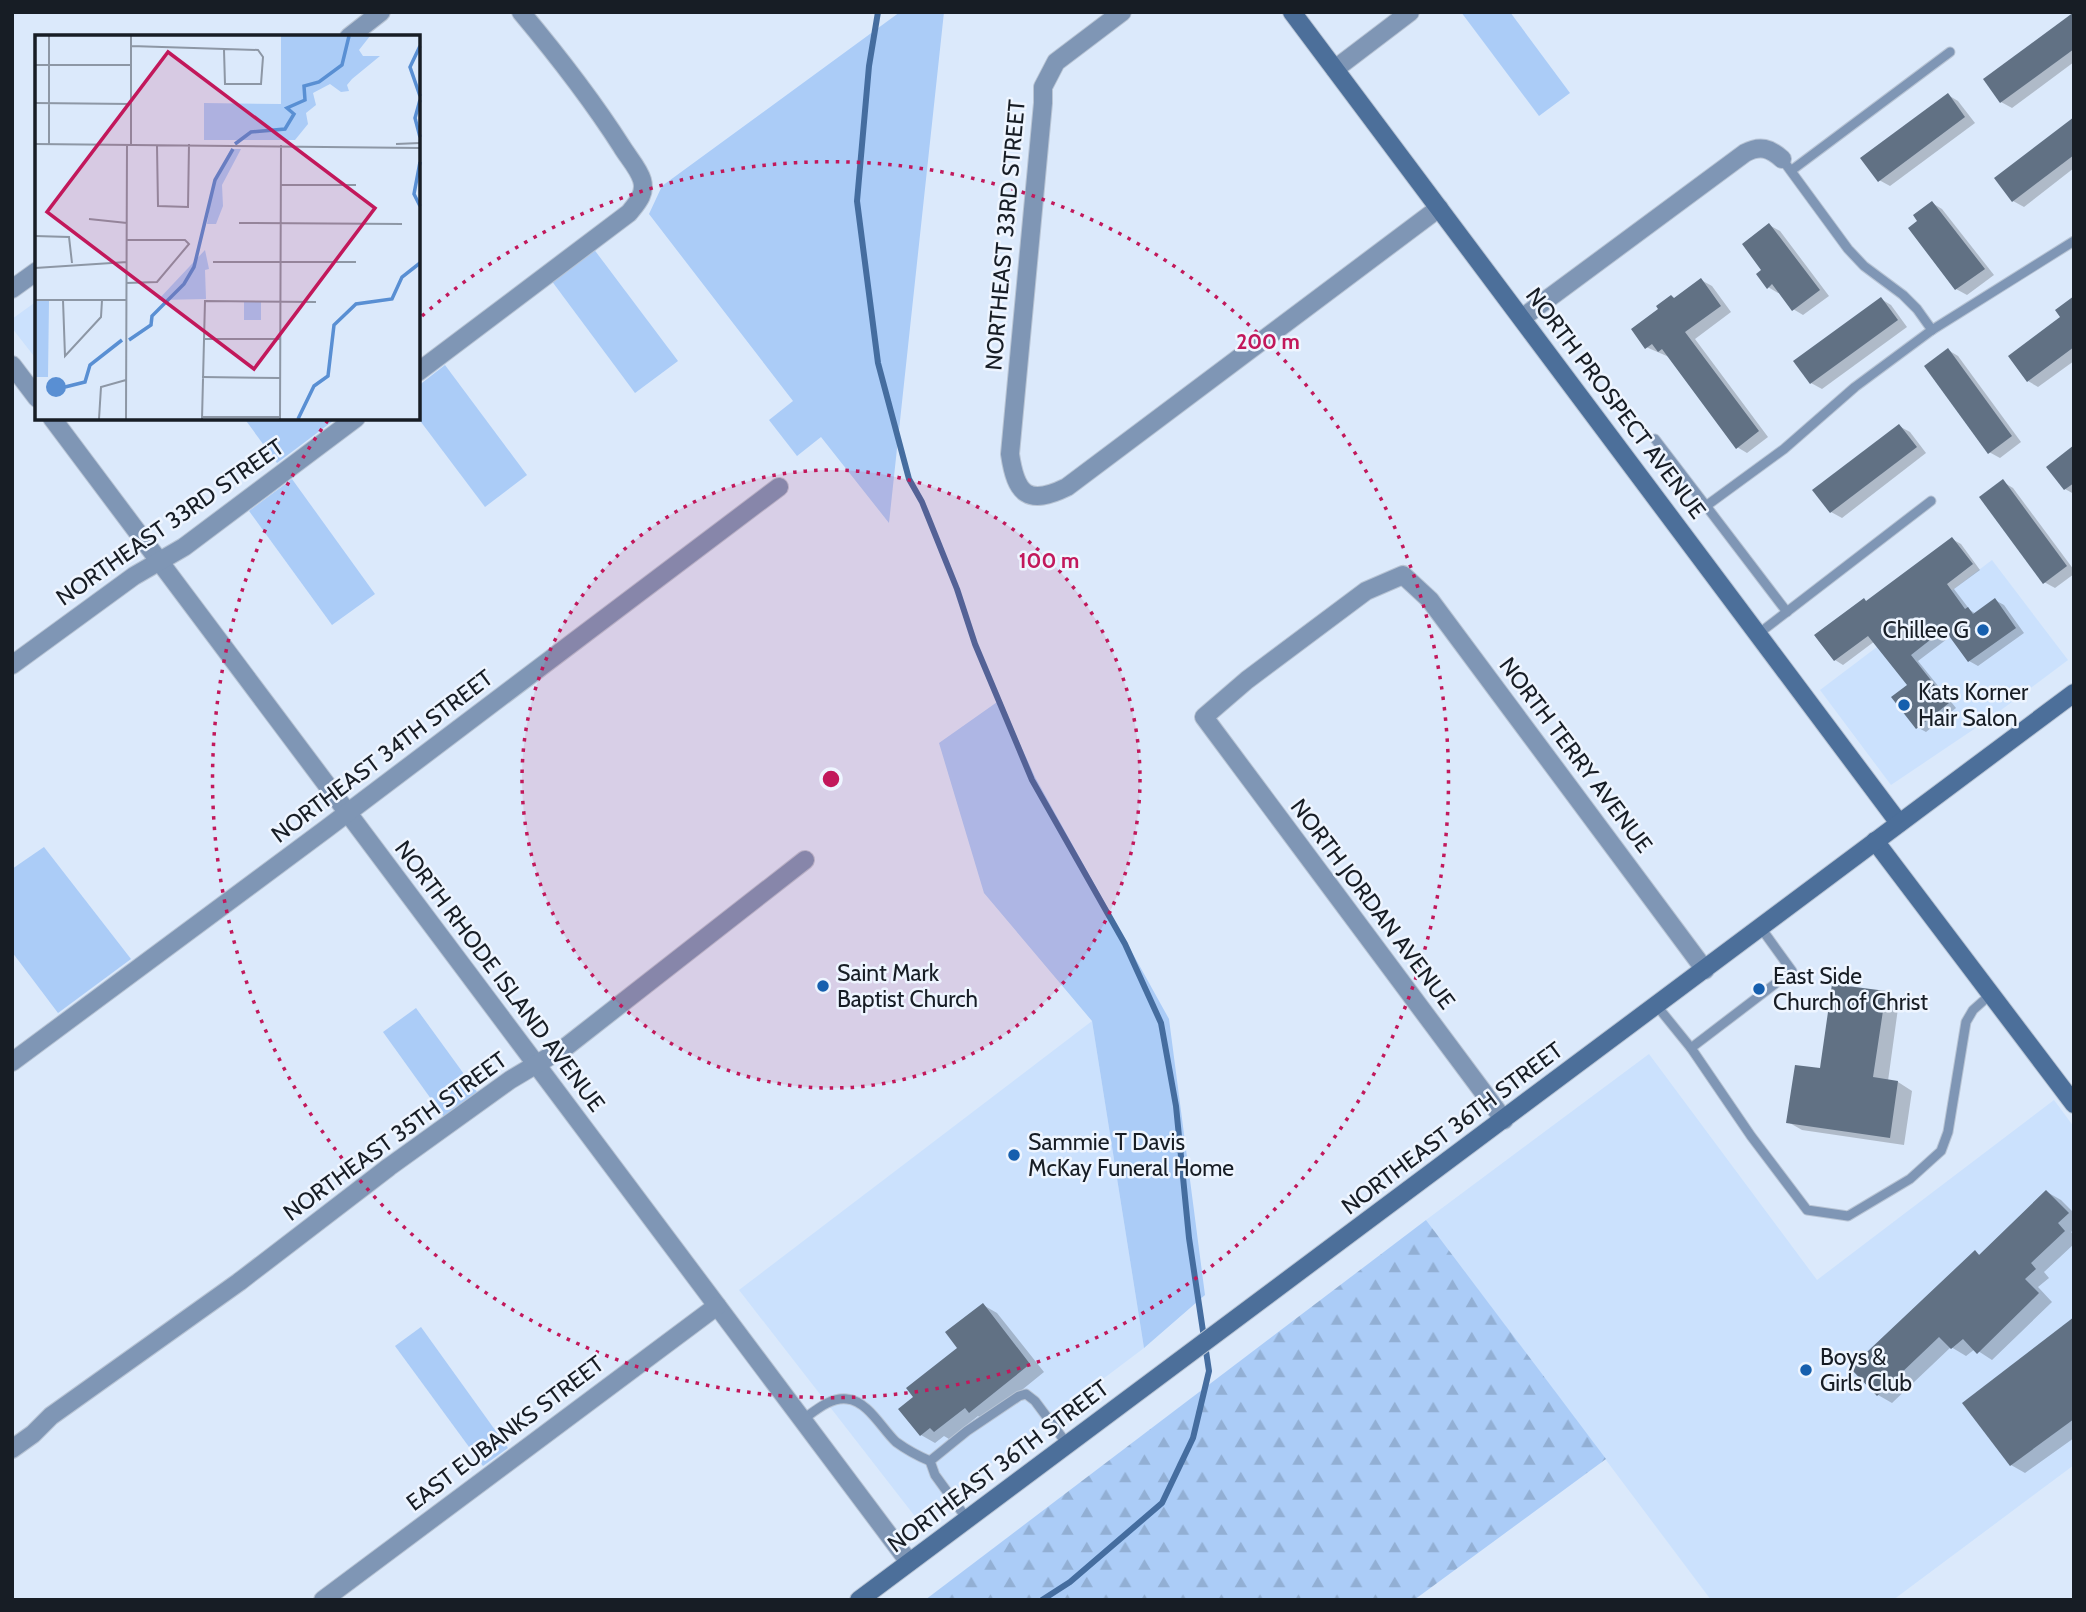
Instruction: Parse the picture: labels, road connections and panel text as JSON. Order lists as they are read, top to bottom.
{
  "streets": {
    "main road": ["NORTH PROSPECT AVENUE", "NORTHEAST 36TH STREET"],
    "street": [
      "NORTHEAST 33RD STREET",
      "NORTH TERRY AVENUE",
      "NORTHEAST 34TH STREET",
      "NORTH JORDAN AVENUE",
      "NORTH RHODE ISLAND AVENUE",
      "NORTHEAST 35TH STREET",
      "EAST EUBANKS STREET"
    ]
  },
  "crossings": [
    ["NORTHEAST 33RD STREET", "NORTH PROSPECT AVENUE"],
    ["NORTHEAST 33RD STREET", "NORTH RHODE ISLAND AVENUE"],
    ["NORTH PROSPECT AVENUE", "NORTHEAST 36TH STREET"],
    ["NORTH TERRY AVENUE", "NORTH JORDAN AVENUE"],
    ["NORTH TERRY AVENUE", "NORTHEAST 36TH STREET"],
    ["NORTHEAST 34TH STREET", "NORTH RHODE ISLAND AVENUE"],
    ["NORTH JORDAN AVENUE", "NORTHEAST 36TH STREET"],
    ["NORTH RHODE ISLAND AVENUE", "NORTHEAST 36TH STREET"],
    ["NORTH RHODE ISLAND AVENUE", "NORTHEAST 35TH STREET"],
    ["NORTH RHODE ISLAND AVENUE", "EAST EUBANKS STREET"]
  ],
  "places": [
    "Chillee G",
    "Kats Korner Hair Salon",
    "Saint Mark Baptist Church",
    "East Side Church of Christ",
    "Sammie T Davis McKay Funeral Home",
    "Boys & Girls Club"
  ],
  "rings": ["200 m", "100 m"]
}
